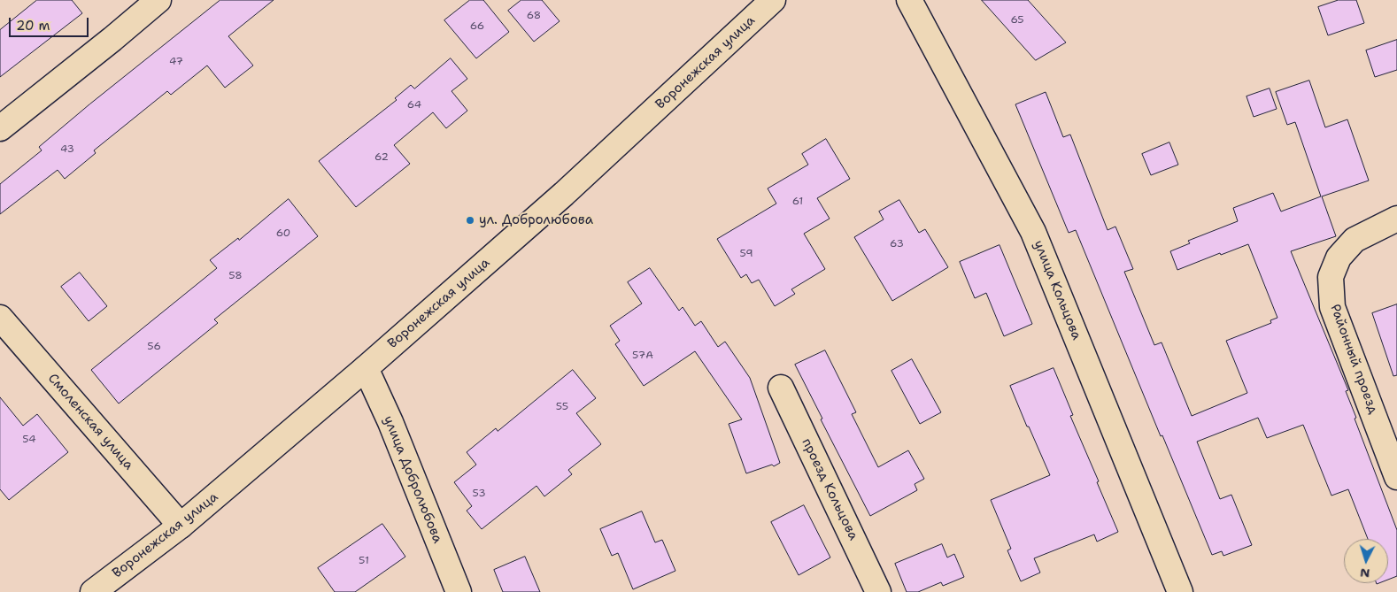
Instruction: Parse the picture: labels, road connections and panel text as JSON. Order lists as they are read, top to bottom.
{
  "streets": {
    "street": [
      "Воронежская улица",
      "улица Кольцова",
      "Районный проезд",
      "Смоленская улица",
      "улица Добролюбова",
      "проезд Кольцова"
    ]
  },
  "crossings": [
    ["Воронежская улица", "Смоленская улица"],
    ["Воронежская улица", "улица Добролюбова"]
  ],
  "places": ["ул. Добролюбова"],
  "house_numbers": [
    "68",
    "65",
    "66",
    "47",
    "64",
    "43",
    "62",
    "61",
    "60",
    "63",
    "59",
    "58",
    "56",
    "57А",
    "55",
    "54",
    "53",
    "51"
  ],
  "scale_bar": "20 m",
  "north": "bottom"
}
